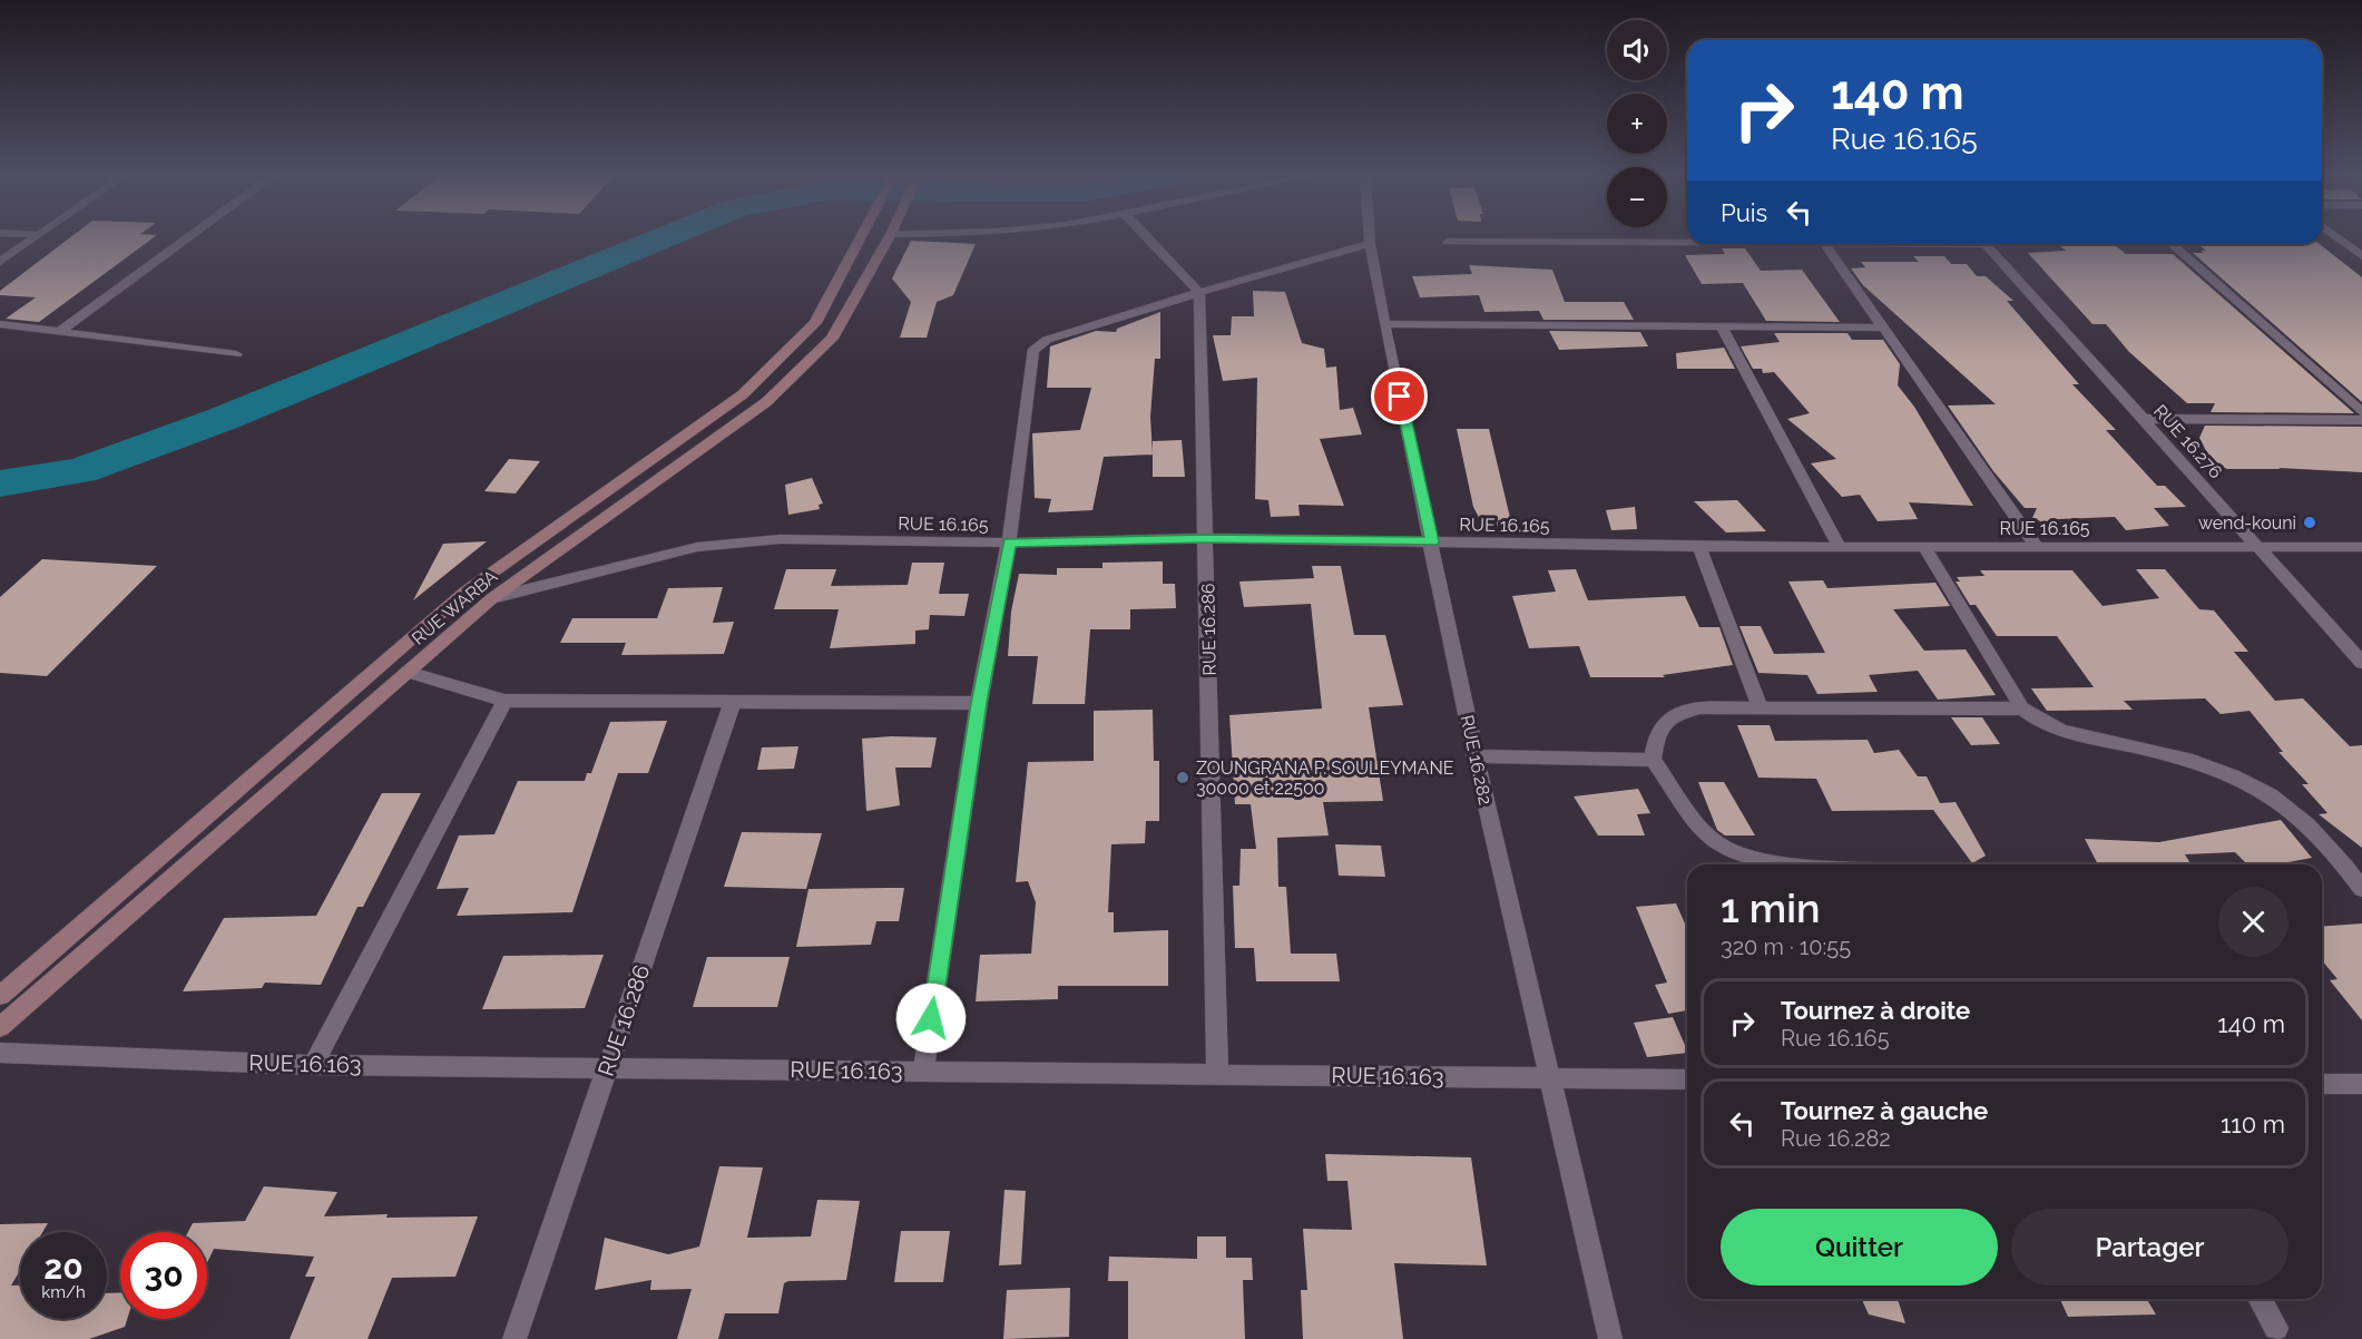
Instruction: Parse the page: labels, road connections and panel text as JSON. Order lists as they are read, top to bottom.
{
  "streets": {
    "main road": ["RUE WARBA"],
    "street": [
      "RUE 16.276",
      "RUE 16.165",
      "RUE 16.286",
      "RUE 16.282",
      "RUE 16.163"
    ]
  },
  "crossings": [
    ["RUE 16.276", "RUE 16.165"],
    ["RUE 16.165", "RUE WARBA"],
    ["RUE 16.165", "RUE 16.286"],
    ["RUE 16.165", "RUE 16.282"],
    ["RUE 16.286", "RUE 16.163"],
    ["RUE 16.282", "RUE 16.163"]
  ],
  "places": ["wend-kouni", "ZOUNGRANA P. SOULEYMANE 30000 et 22500"],
  "page": {
    "map_buttons": ["+", "−"],
    "turn": ["140 m", "Rue 16.165"],
    "then": "Puis",
    "heading": ["1 min", "320 m · 10:55"],
    "list": [
      {
        "name": "Tournez à droite",
        "note": "Rue 16.165",
        "value": "140 m"
      },
      {
        "name": "Tournez à gauche",
        "note": "Rue 16.282",
        "value": "110 m"
      }
    ],
    "buttons": ["Quitter", "Partager"],
    "speed": "20 km/h",
    "limit": "30"
  }
}
